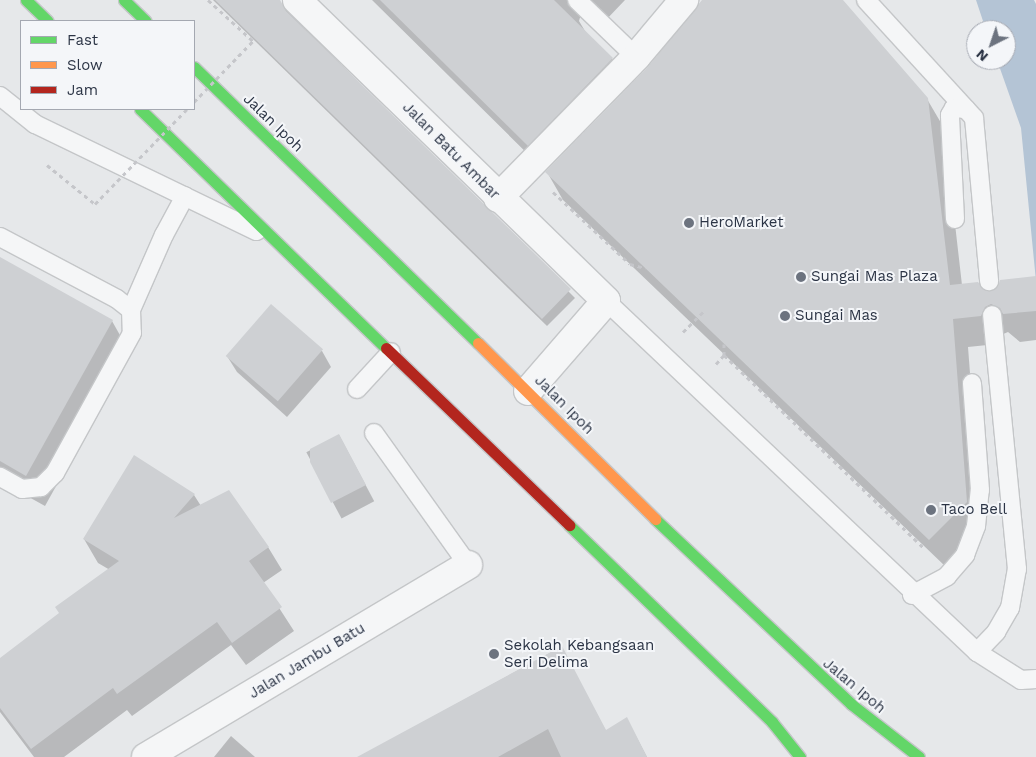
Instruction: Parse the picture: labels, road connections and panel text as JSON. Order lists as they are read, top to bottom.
{
  "streets": {
    "main road": ["Jalan Ipoh"],
    "street": ["Jalan Batu Ambar", "Jalan Jambu Batu"]
  },
  "places": [
    "HeroMarket",
    "Sungai Mas Plaza",
    "Sungai Mas",
    "Taco Bell",
    "Sekolah Kebangsaan Seri Delima"
  ],
  "legend": ["Fast", "Slow", "Jam"],
  "north": "bottom left"
}
